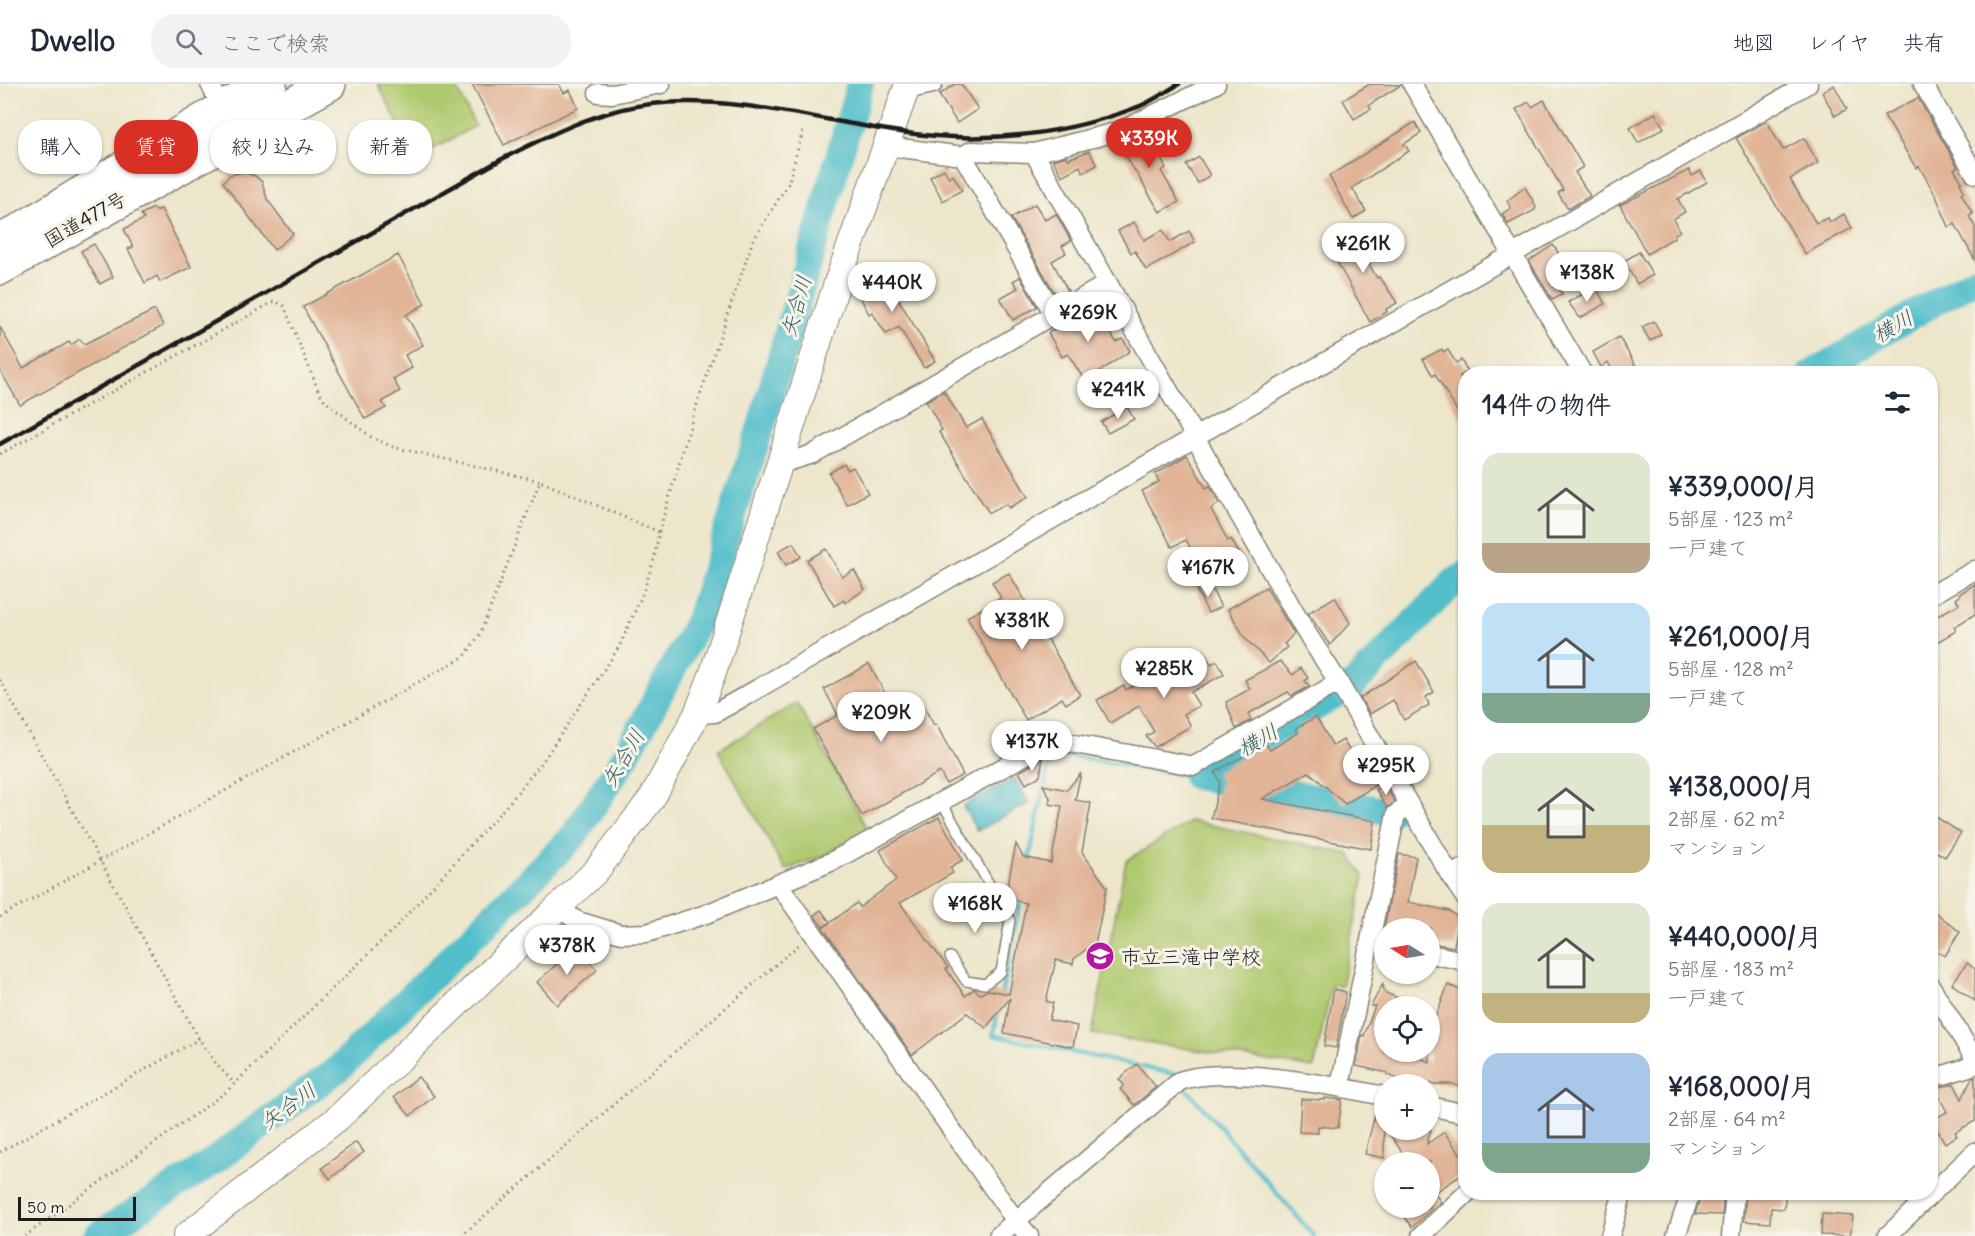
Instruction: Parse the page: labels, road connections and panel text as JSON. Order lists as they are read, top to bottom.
{
  "streets": {
    "highway": ["国道477号"]
  },
  "water": ["矢合川", "横川"],
  "places": {
    "school or university": ["市立三滝中学校"]
  },
  "scale_bar": "50 m",
  "north": "left",
  "page": {
    "header": "Dwello",
    "search": "ここで検索",
    "nav": ["地図", "レイヤ", "共有"],
    "price": [
      "¥339K",
      "¥261K",
      "¥138K",
      "¥440K",
      "¥269K",
      "¥241K",
      "¥167K",
      "¥381K",
      "¥285K",
      "¥209K",
      "¥137K",
      "¥295K",
      "¥168K",
      "¥378K"
    ],
    "chip": [
      "購入",
      "賃貸",
      "絞り込み",
      "新着"
    ],
    "heading": "14件の物件",
    "list": [
      {
        "name": "¥339,000/月",
        "note": "5部屋 · 123 m² · 一戸建て"
      },
      {
        "name": "¥261,000/月",
        "note": "5部屋 · 128 m² · 一戸建て"
      },
      {
        "name": "¥138,000/月",
        "note": "2部屋 · 62 m² · マンション"
      },
      {
        "name": "¥440,000/月",
        "note": "5部屋 · 183 m² · 一戸建て"
      },
      {
        "name": "¥168,000/月",
        "note": "2部屋 · 64 m² · マンション"
      }
    ],
    "map_buttons": ["+", "−"],
    "scale": "50 m"
  }
}
